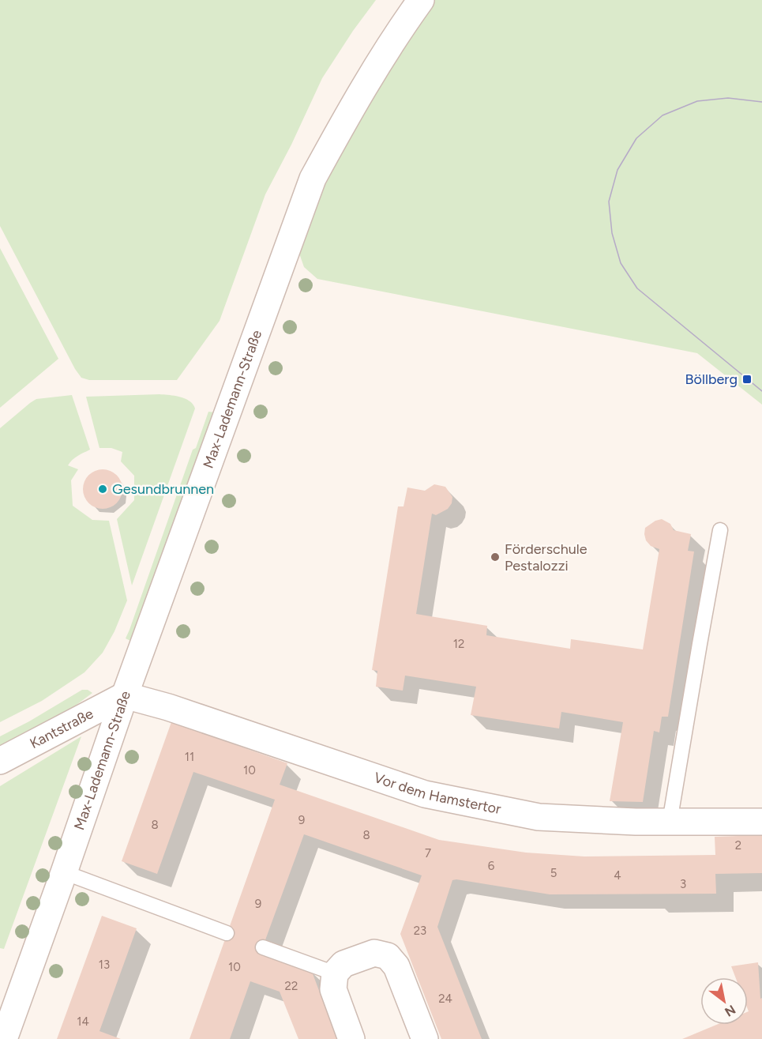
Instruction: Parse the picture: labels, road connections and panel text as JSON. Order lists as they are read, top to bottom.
{
  "streets": {
    "street": ["Max-Lademann-Straße", "Kantstraße", "Vor dem Hamstertor"]
  },
  "crossings": [
    ["Max-Lademann-Straße", "Kantstraße"],
    ["Max-Lademann-Straße", "Vor dem Hamstertor"],
    ["Kantstraße", "Vor dem Hamstertor"]
  ],
  "places": {
    "transit": ["Böllberg"],
    "other": ["Gesundbrunnen", "Förderschule Pestalozzi"]
  },
  "house_numbers": [
    "12",
    "11",
    "10",
    "9",
    "8",
    "8",
    "2",
    "7",
    "6",
    "5",
    "4",
    "3",
    "9",
    "23",
    "13",
    "10",
    "22",
    "24",
    "14"
  ],
  "north": "bottom right"
}
